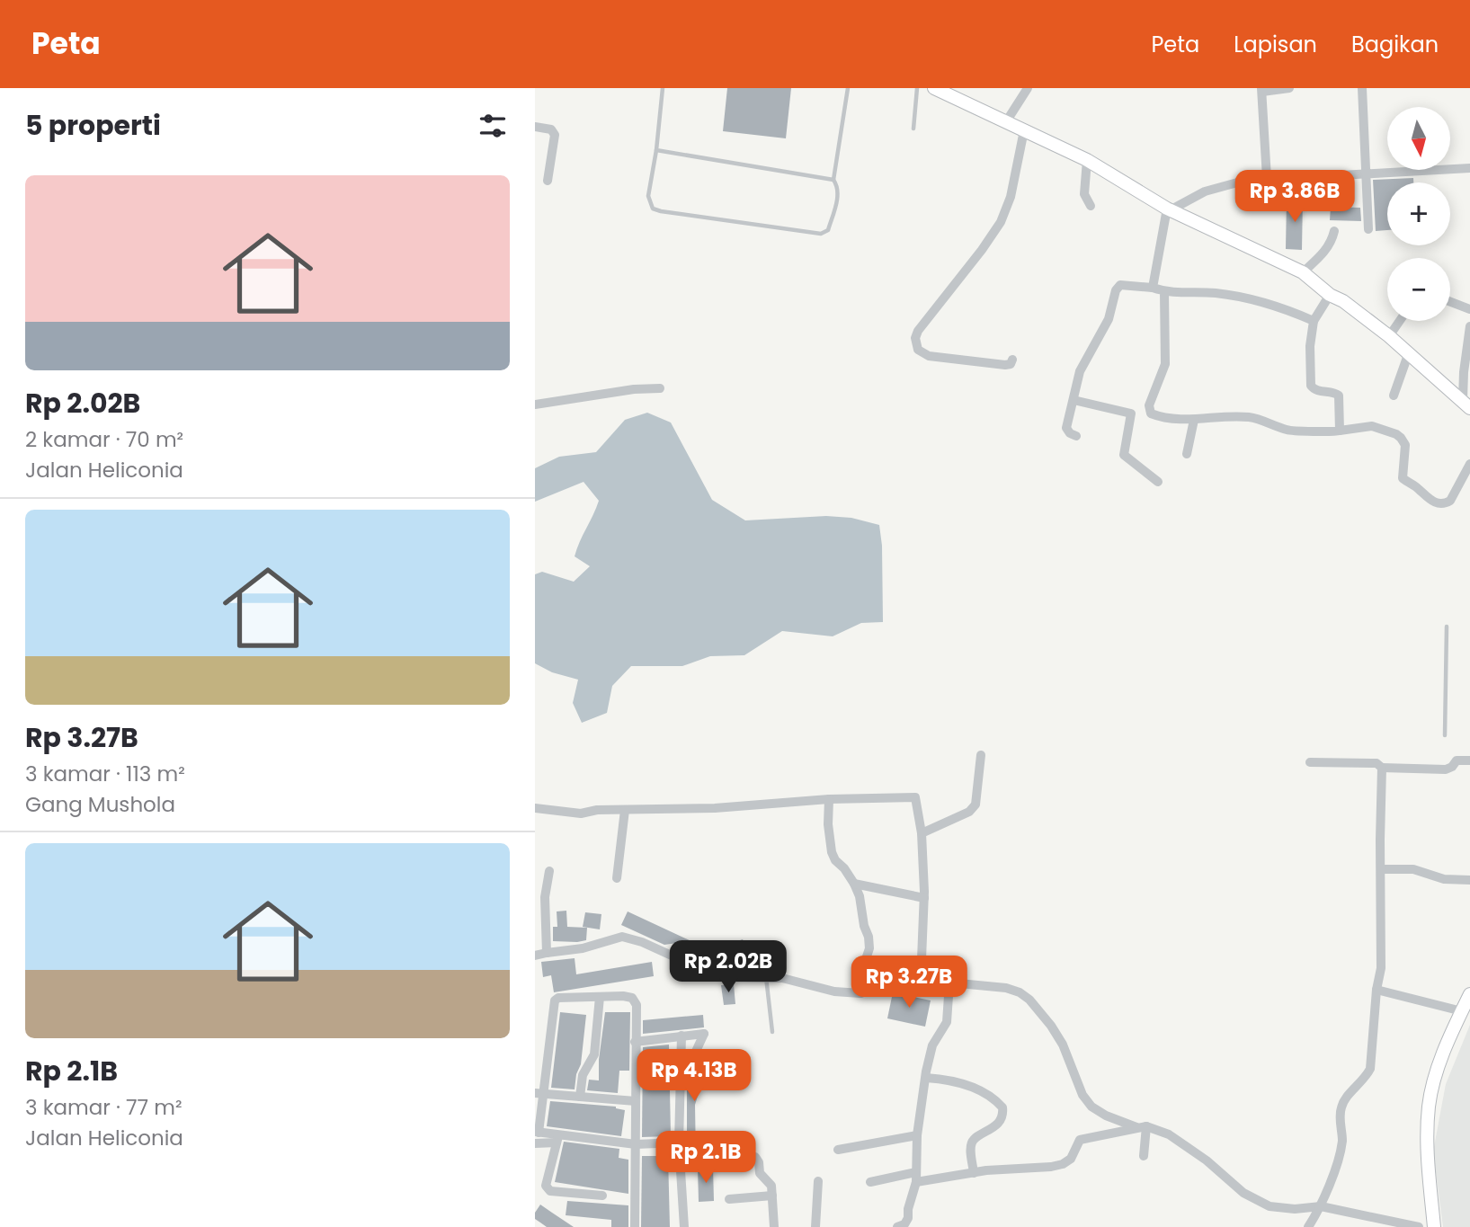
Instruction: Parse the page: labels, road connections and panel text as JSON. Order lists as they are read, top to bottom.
{
  "north": "bottom",
  "page": {
    "header": "Peta",
    "nav": ["Peta", "Lapisan", "Bagikan"],
    "heading": "5 properti",
    "map_buttons": ["+", "−"],
    "list": [
      {
        "name": "Rp 2.02B",
        "note": "2 kamar · 70 m² · Jalan Heliconia"
      },
      {
        "name": "Rp 3.27B",
        "note": "3 kamar · 113 m² · Gang Mushola"
      },
      {
        "name": "Rp 2.1B",
        "note": "3 kamar · 77 m² · Jalan Heliconia"
      }
    ],
    "price": [
      "Rp 3.86B",
      "Rp 2.02B",
      "Rp 3.27B",
      "Rp 4.13B",
      "Rp 2.1B"
    ]
  }
}
